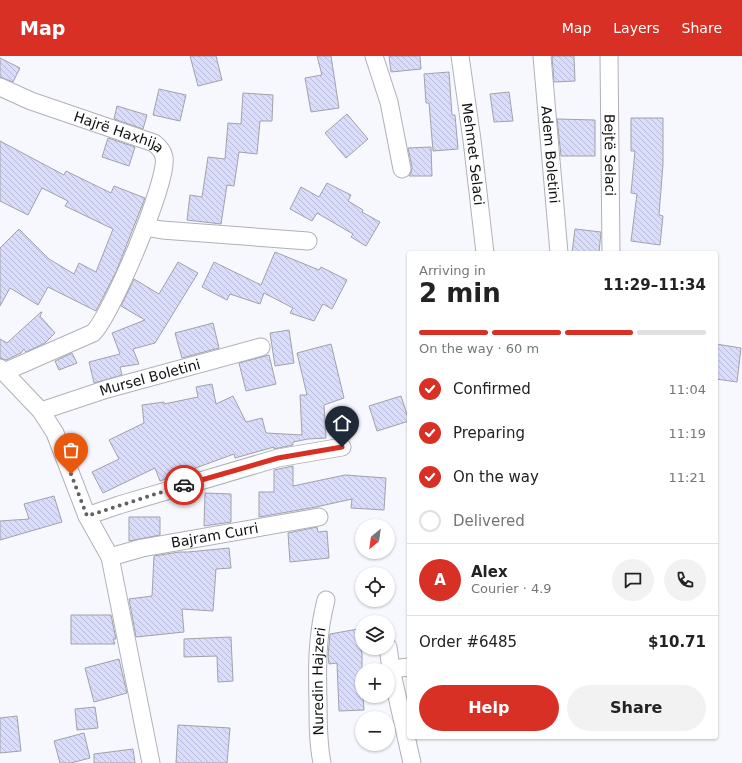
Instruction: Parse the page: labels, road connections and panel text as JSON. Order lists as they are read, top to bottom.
{
  "streets": {
    "street": [
      "Hajrë Haxhija",
      "Mehmet Selaci",
      "Adem Boletini",
      "Bejtë Selaci",
      "Mursel Boletini",
      "Bajram Curri",
      "Nuredin Hajzeri"
    ]
  },
  "north": "bottom left",
  "page": {
    "header": "Map",
    "nav": ["Map", "Layers", "Share"],
    "heading": ["2 min", "Arriving in", "11:29–11:34"],
    "panel": [
      "Alex",
      "Courier · 4.9",
      "Order #6485",
      "$10.71"
    ],
    "bar": "On the way · 60 m",
    "list": [
      ["Confirmed", "11:04"],
      ["Preparing", "11:19"],
      ["On the way", "11:21"],
      "Delivered"
    ],
    "map_buttons": ["+", "−"],
    "round": "A",
    "buttons": ["Help", "Share"]
  }
}
